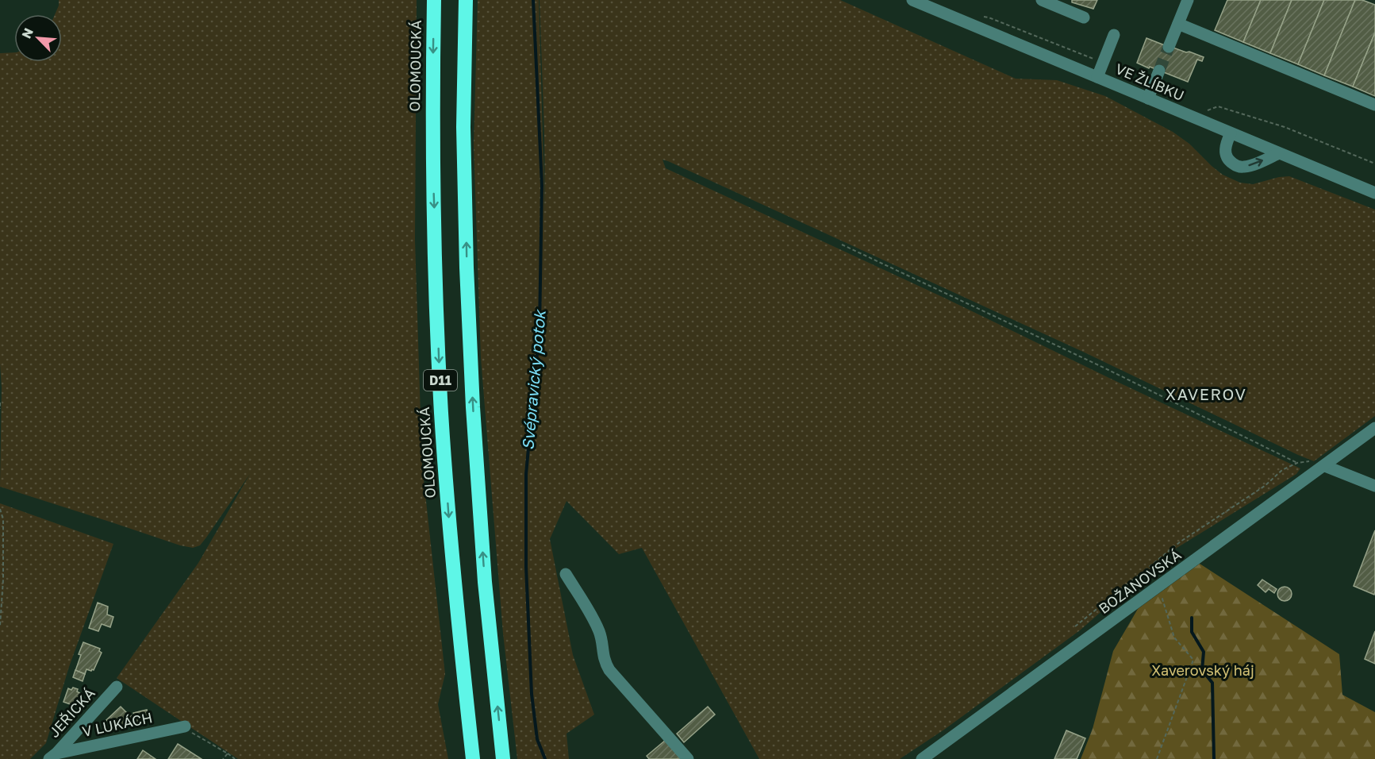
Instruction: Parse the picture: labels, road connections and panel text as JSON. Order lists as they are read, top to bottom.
{
  "streets": {
    "highway": ["OLOMOUCKÁ", "D11"],
    "street": [
      "VE ŽLÍBKU",
      "BOŽANOVSKÁ",
      "JEŘICKÁ",
      "V LUKÁCH"
    ]
  },
  "crossings": [
    ["JEŘICKÁ", "V LUKÁCH"]
  ],
  "districts": ["XAVEROV"],
  "water": ["Svépravický potok"],
  "parks": ["Xaverovský háj"],
  "north": "top left"
}
